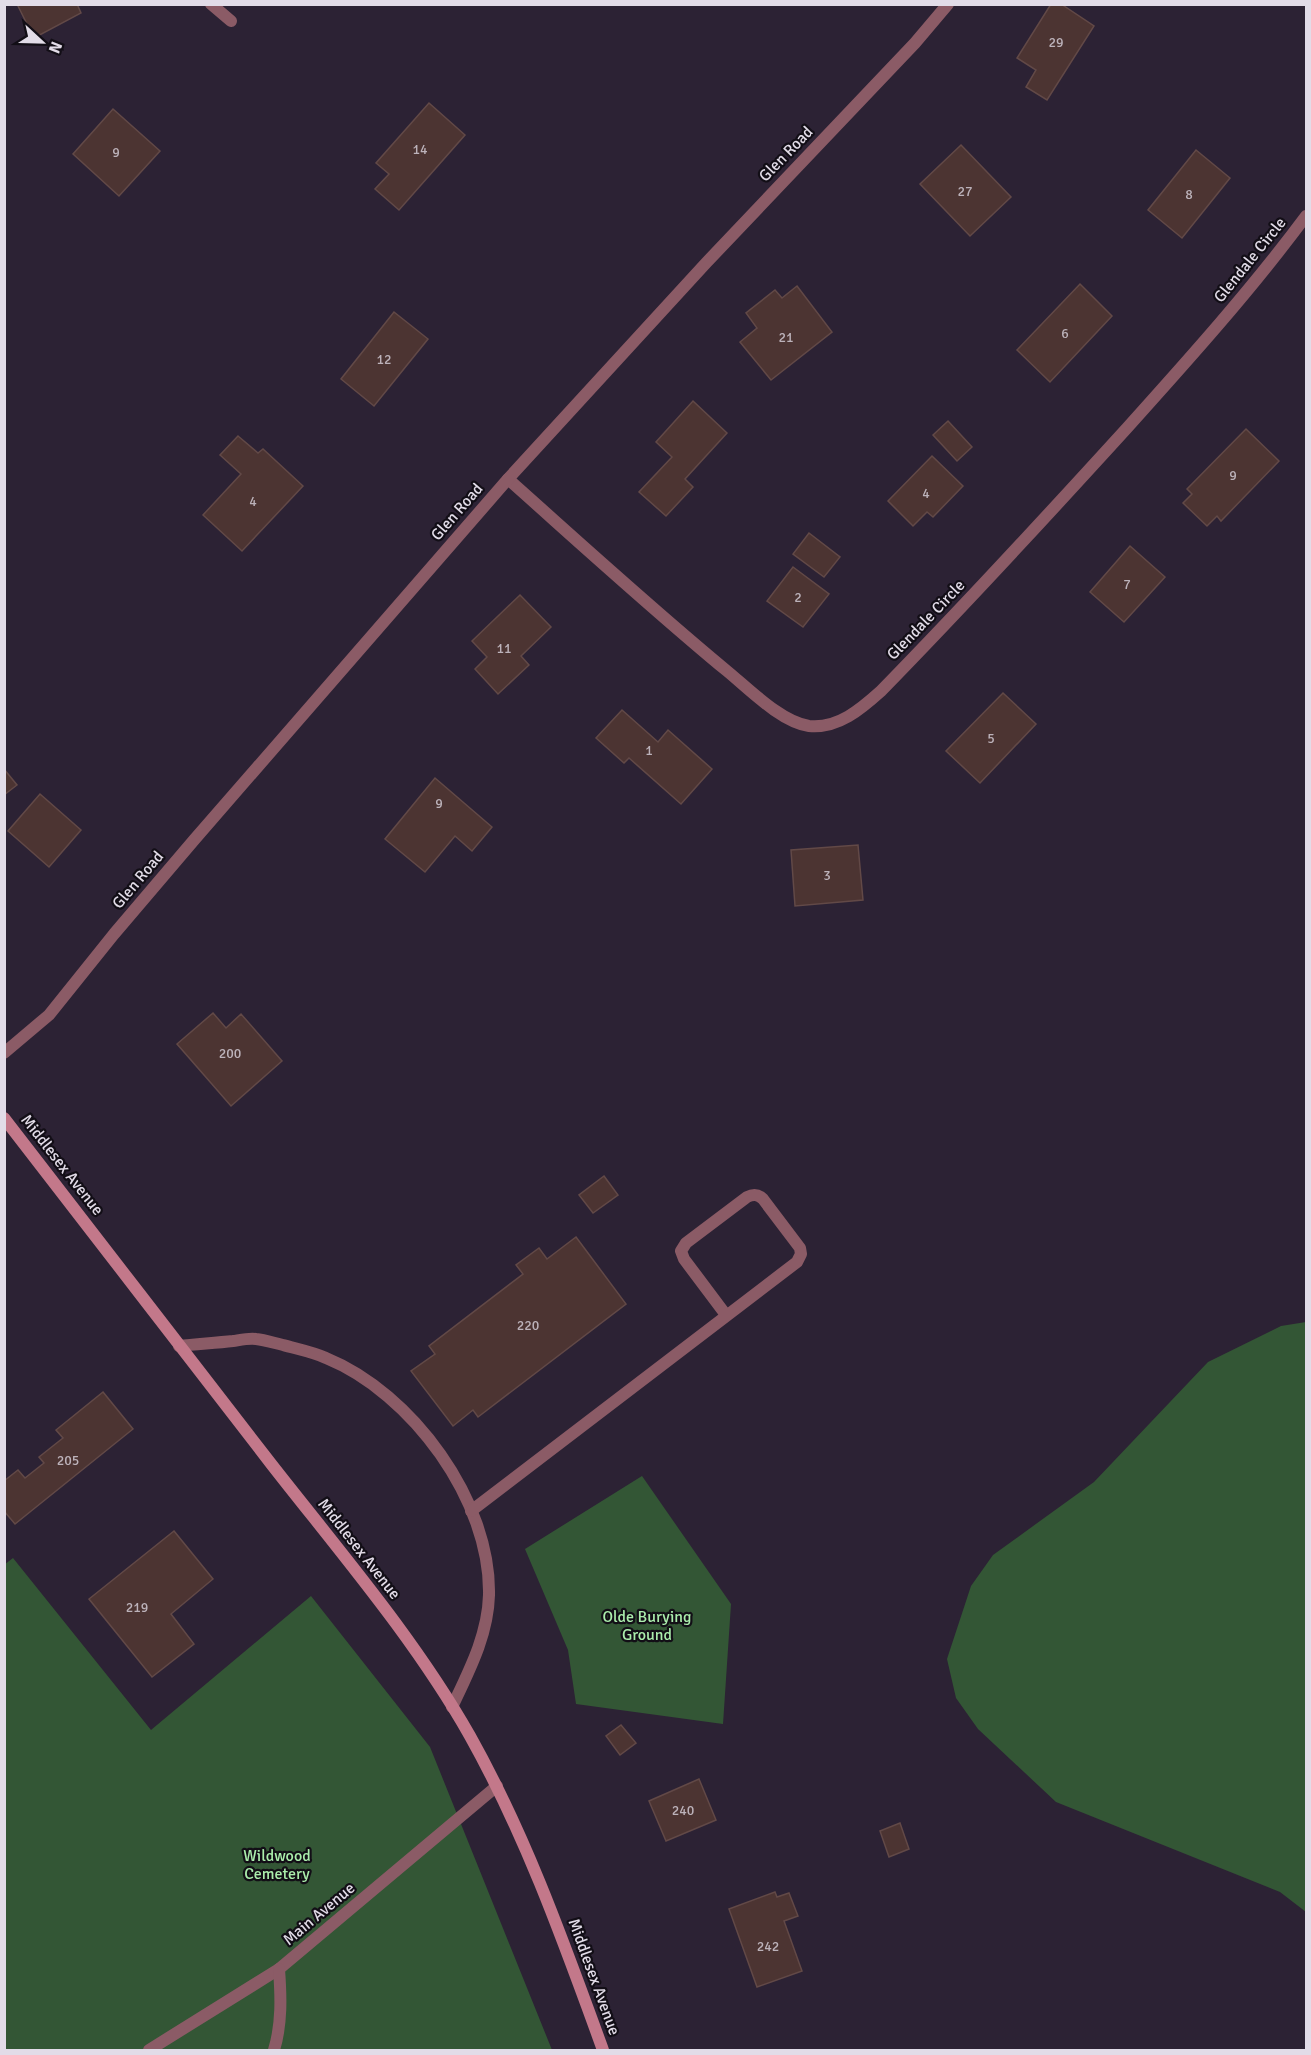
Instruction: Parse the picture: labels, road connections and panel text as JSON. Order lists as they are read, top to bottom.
{
  "streets": {
    "main road": ["Middlesex Avenue"],
    "street": ["Glen Road", "Glendale Circle", "Main Avenue"]
  },
  "crossings": [
    ["Glen Road", "Glendale Circle"],
    ["Middlesex Avenue", "Main Avenue"]
  ],
  "parks": ["Olde Burying Ground", "Wildwood Cemetery"],
  "house_numbers": [
    "29",
    "14",
    "9",
    "27",
    "8",
    "6",
    "21",
    "12",
    "9",
    "4",
    "4",
    "7",
    "2",
    "11",
    "5",
    "1",
    "9",
    "3",
    "200",
    "220",
    "205",
    "219",
    "240",
    "242"
  ],
  "north": "right"
}
